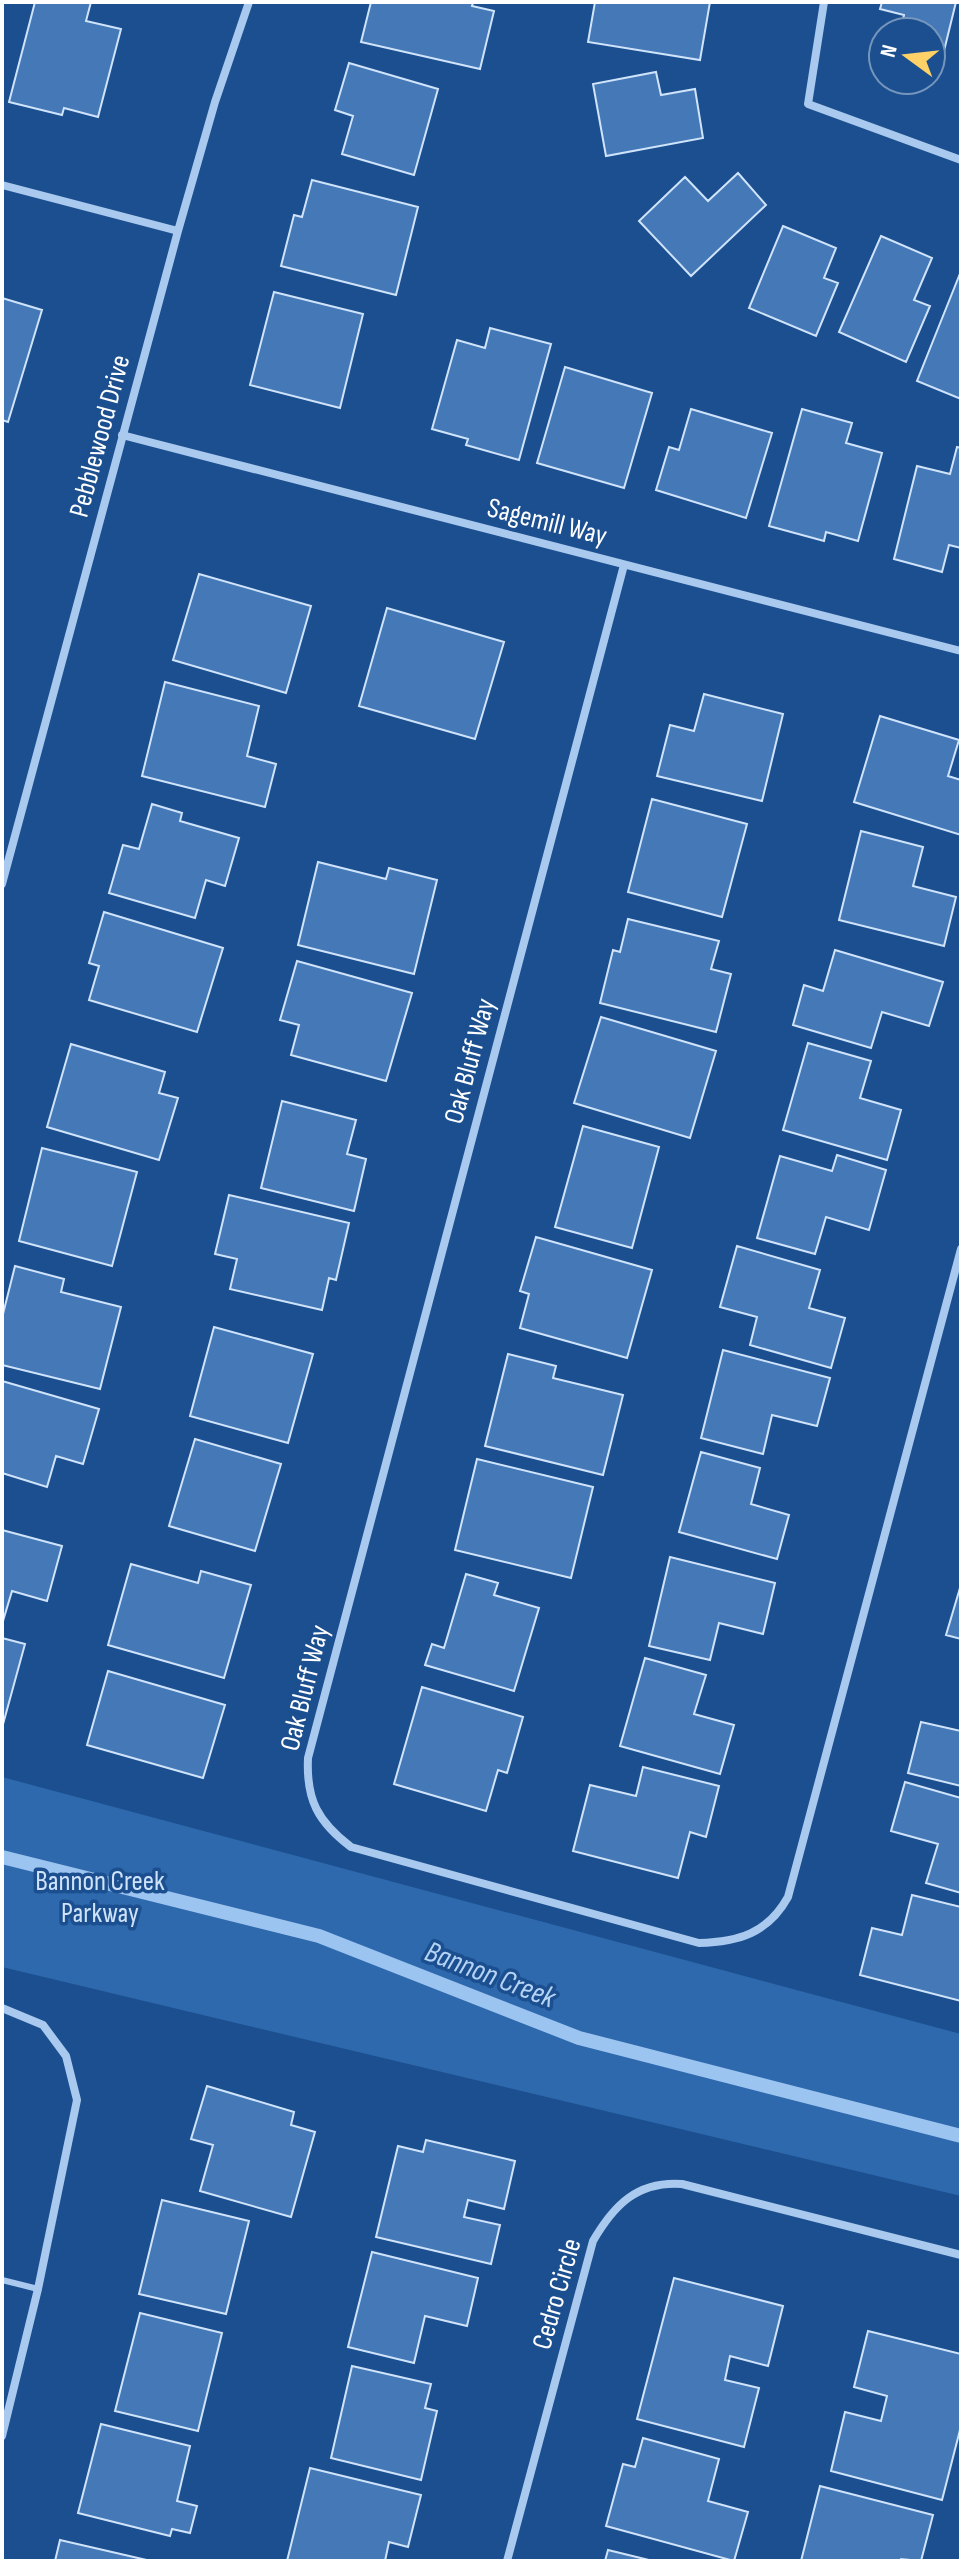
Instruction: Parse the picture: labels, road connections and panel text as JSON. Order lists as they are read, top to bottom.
{
  "streets": {
    "street": [
      "Pebblewood Drive",
      "Sagemill Way",
      "Oak Bluff Way",
      "Cedro Circle"
    ]
  },
  "crossings": [
    ["Pebblewood Drive", "Sagemill Way"],
    ["Sagemill Way", "Oak Bluff Way"]
  ],
  "water": ["Bannon Creek"],
  "parks": ["Bannon Creek Parkway"],
  "north": "left"
}
